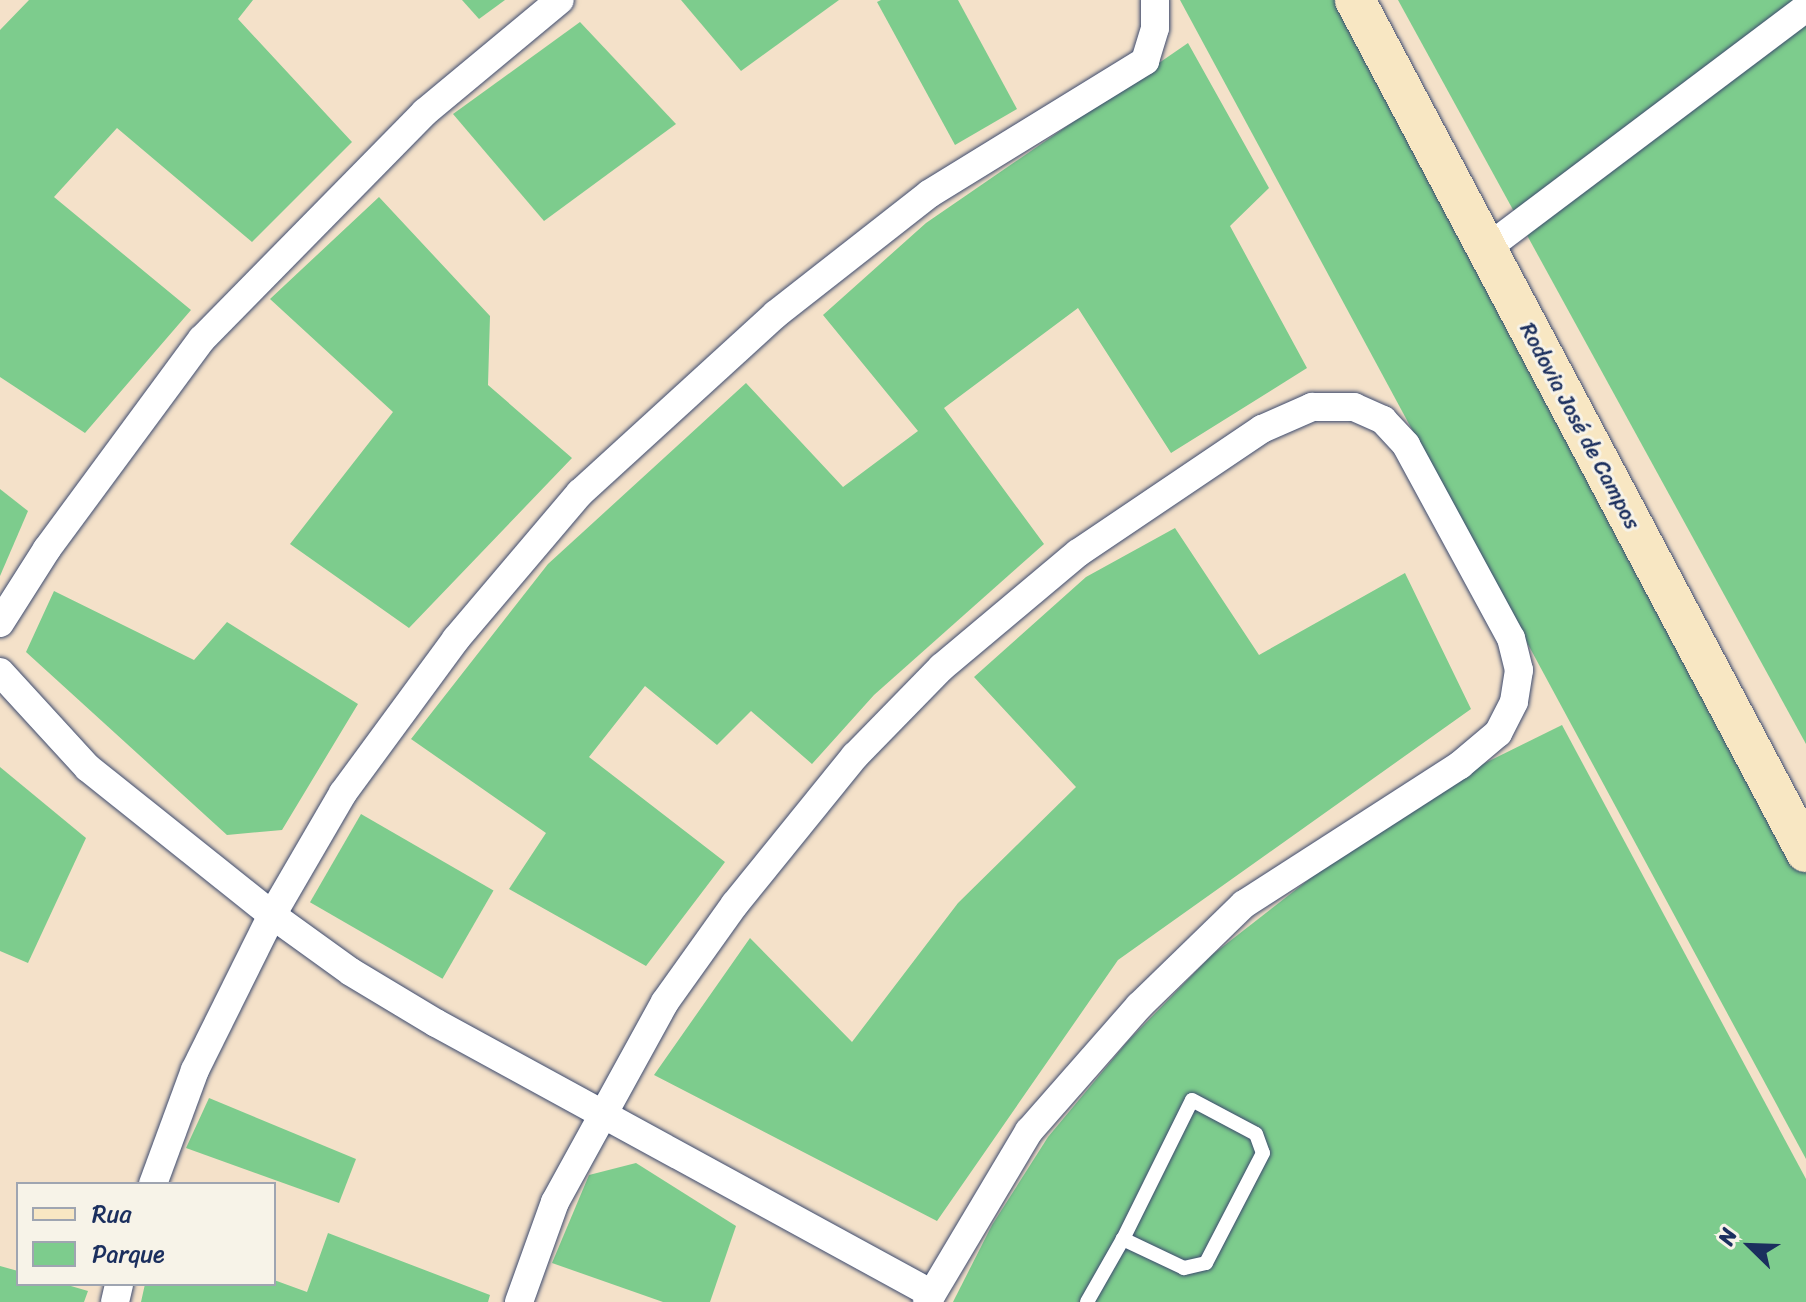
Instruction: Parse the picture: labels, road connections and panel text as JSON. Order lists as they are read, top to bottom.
{
  "streets": {
    "main road": ["Rodovia José de Campos"]
  },
  "legend": ["Rua", "Parque"],
  "north": "top left"
}
